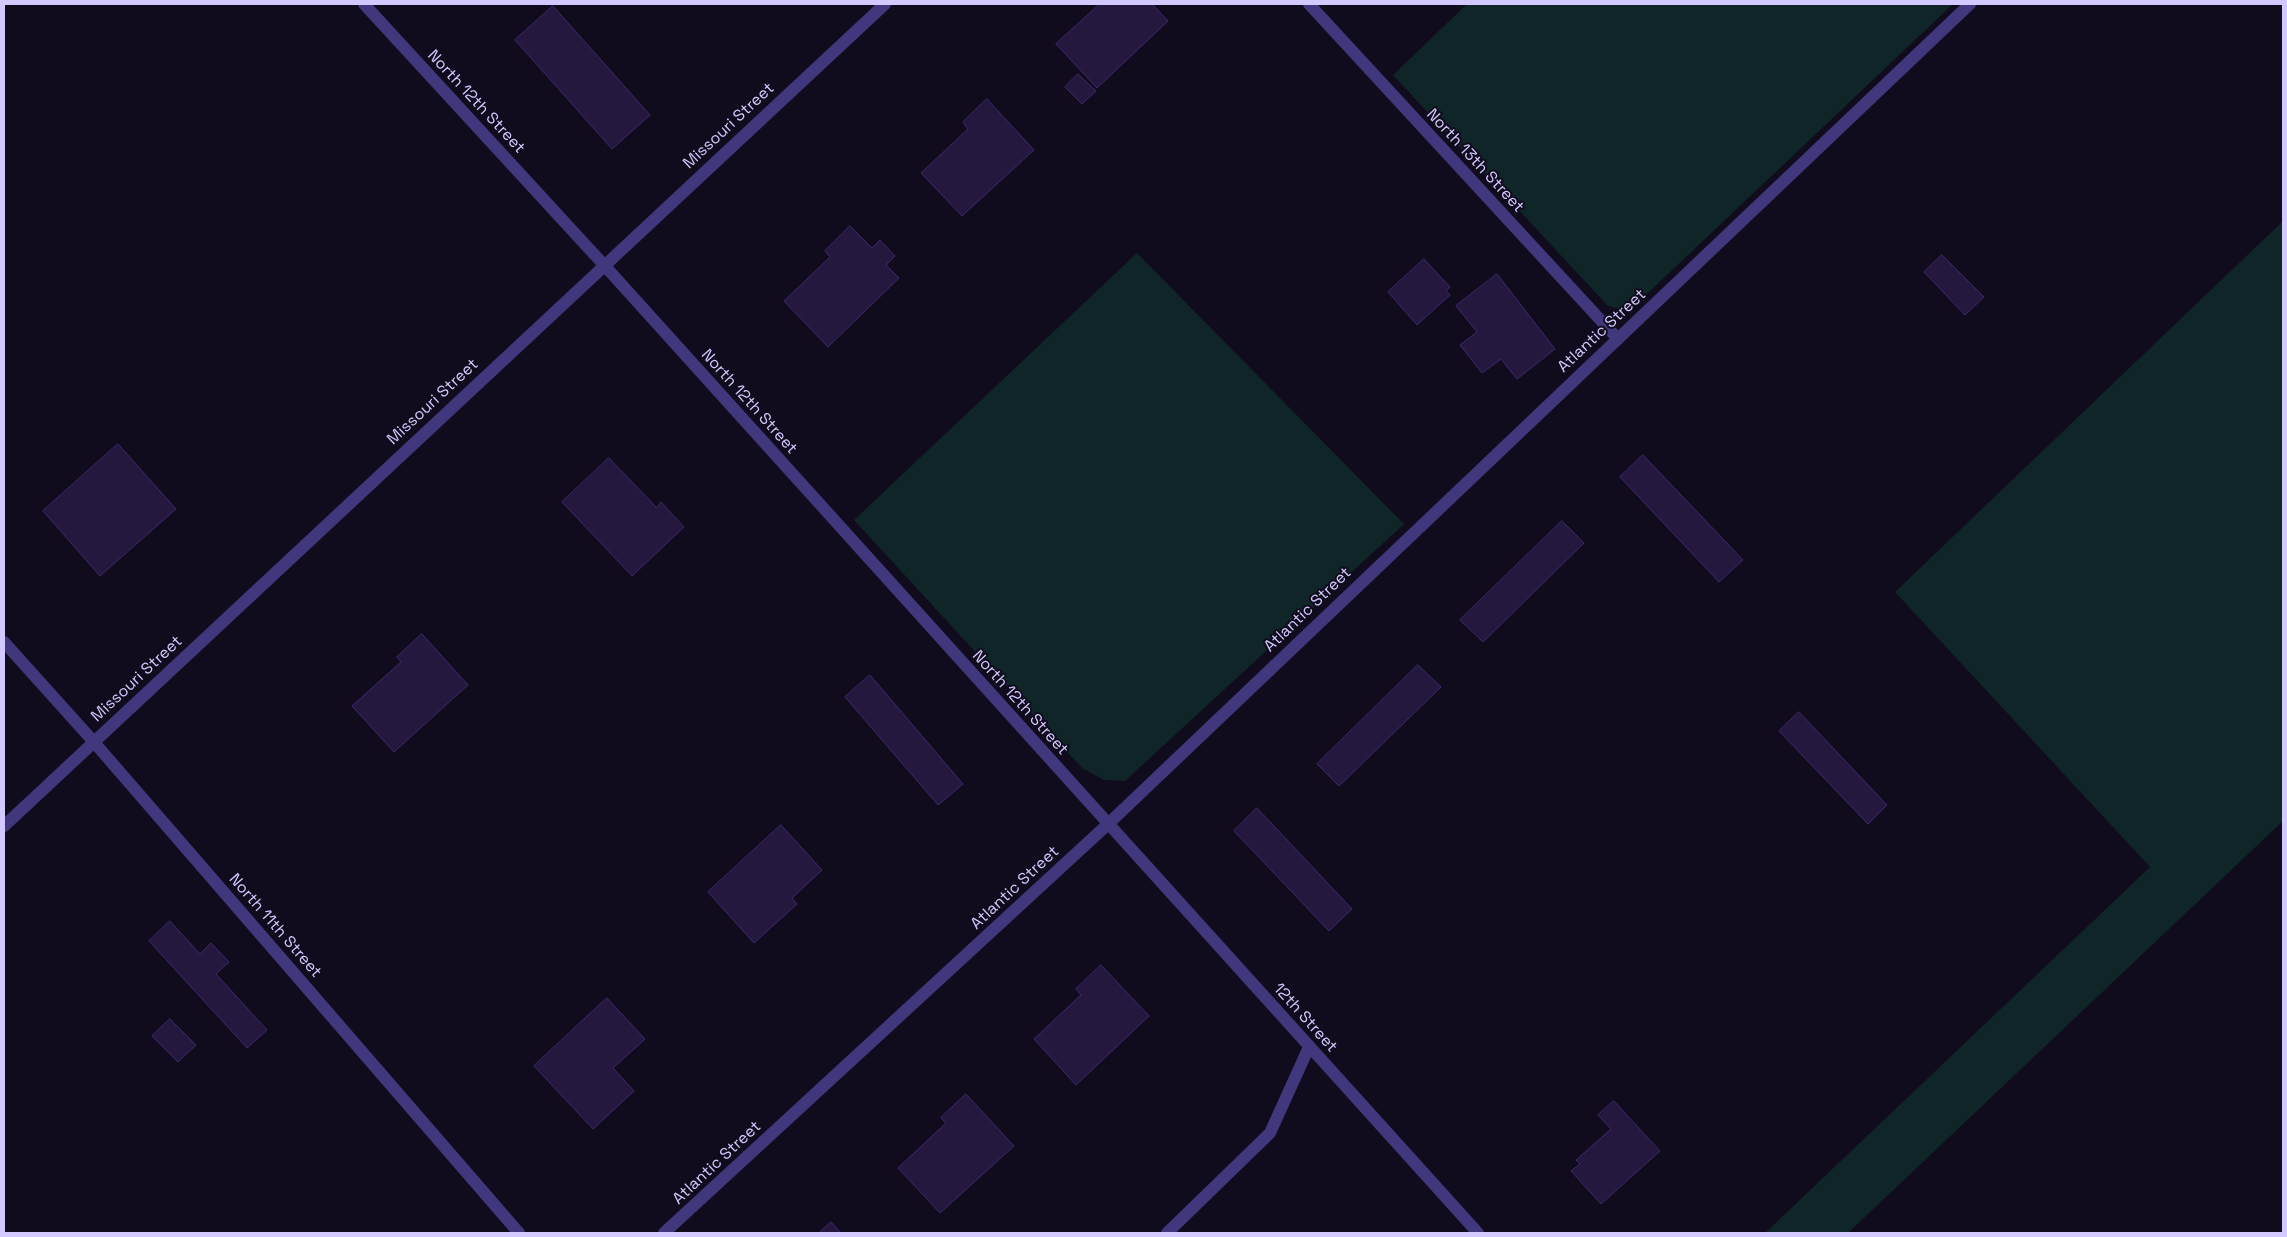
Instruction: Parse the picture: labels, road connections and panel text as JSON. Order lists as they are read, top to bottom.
{
  "streets": {
    "street": [
      "North 12th Street",
      "Missouri Street",
      "North 13th Street",
      "Atlantic Street",
      "North 11th Street",
      "12th Street"
    ]
  },
  "crossings": [
    ["North 12th Street", "Missouri Street"],
    ["North 12th Street", "Atlantic Street"],
    ["North 12th Street", "12th Street"],
    ["Missouri Street", "North 11th Street"],
    ["North 13th Street", "Atlantic Street"],
    ["Atlantic Street", "12th Street"]
  ]
}
